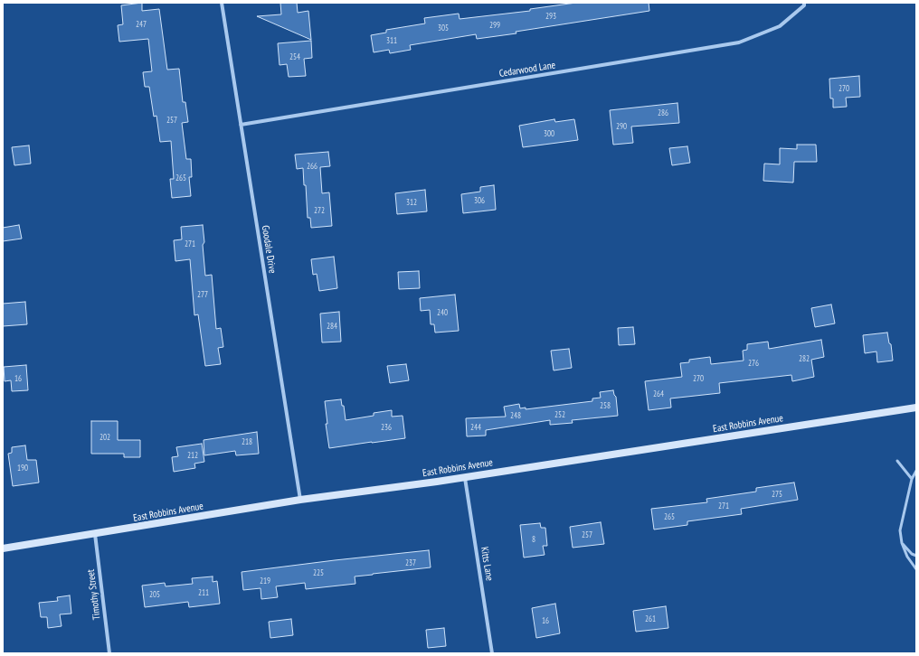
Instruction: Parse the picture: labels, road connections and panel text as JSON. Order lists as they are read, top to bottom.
{
  "streets": {
    "main road": ["East Robbins Avenue"],
    "street": [
      "Cedarwood Lane",
      "Goodale Drive",
      "Kitts Lane",
      "Timothy Street"
    ]
  },
  "crossings": [
    ["Cedarwood Lane", "Goodale Drive"],
    ["Goodale Drive", "East Robbins Avenue"],
    ["East Robbins Avenue", "Kitts Lane"],
    ["East Robbins Avenue", "Timothy Street"]
  ],
  "house_numbers": [
    "293",
    "247",
    "299",
    "305",
    "311",
    "254",
    "270",
    "286",
    "257",
    "290",
    "300",
    "266",
    "265",
    "306",
    "312",
    "272",
    "271",
    "277",
    "240",
    "284",
    "282",
    "276",
    "16",
    "270",
    "264",
    "258",
    "252",
    "248",
    "236",
    "244",
    "202",
    "218",
    "212",
    "190",
    "275",
    "271",
    "265",
    "257",
    "8",
    "237",
    "225",
    "219",
    "211",
    "205",
    "261",
    "16"
  ]
}
